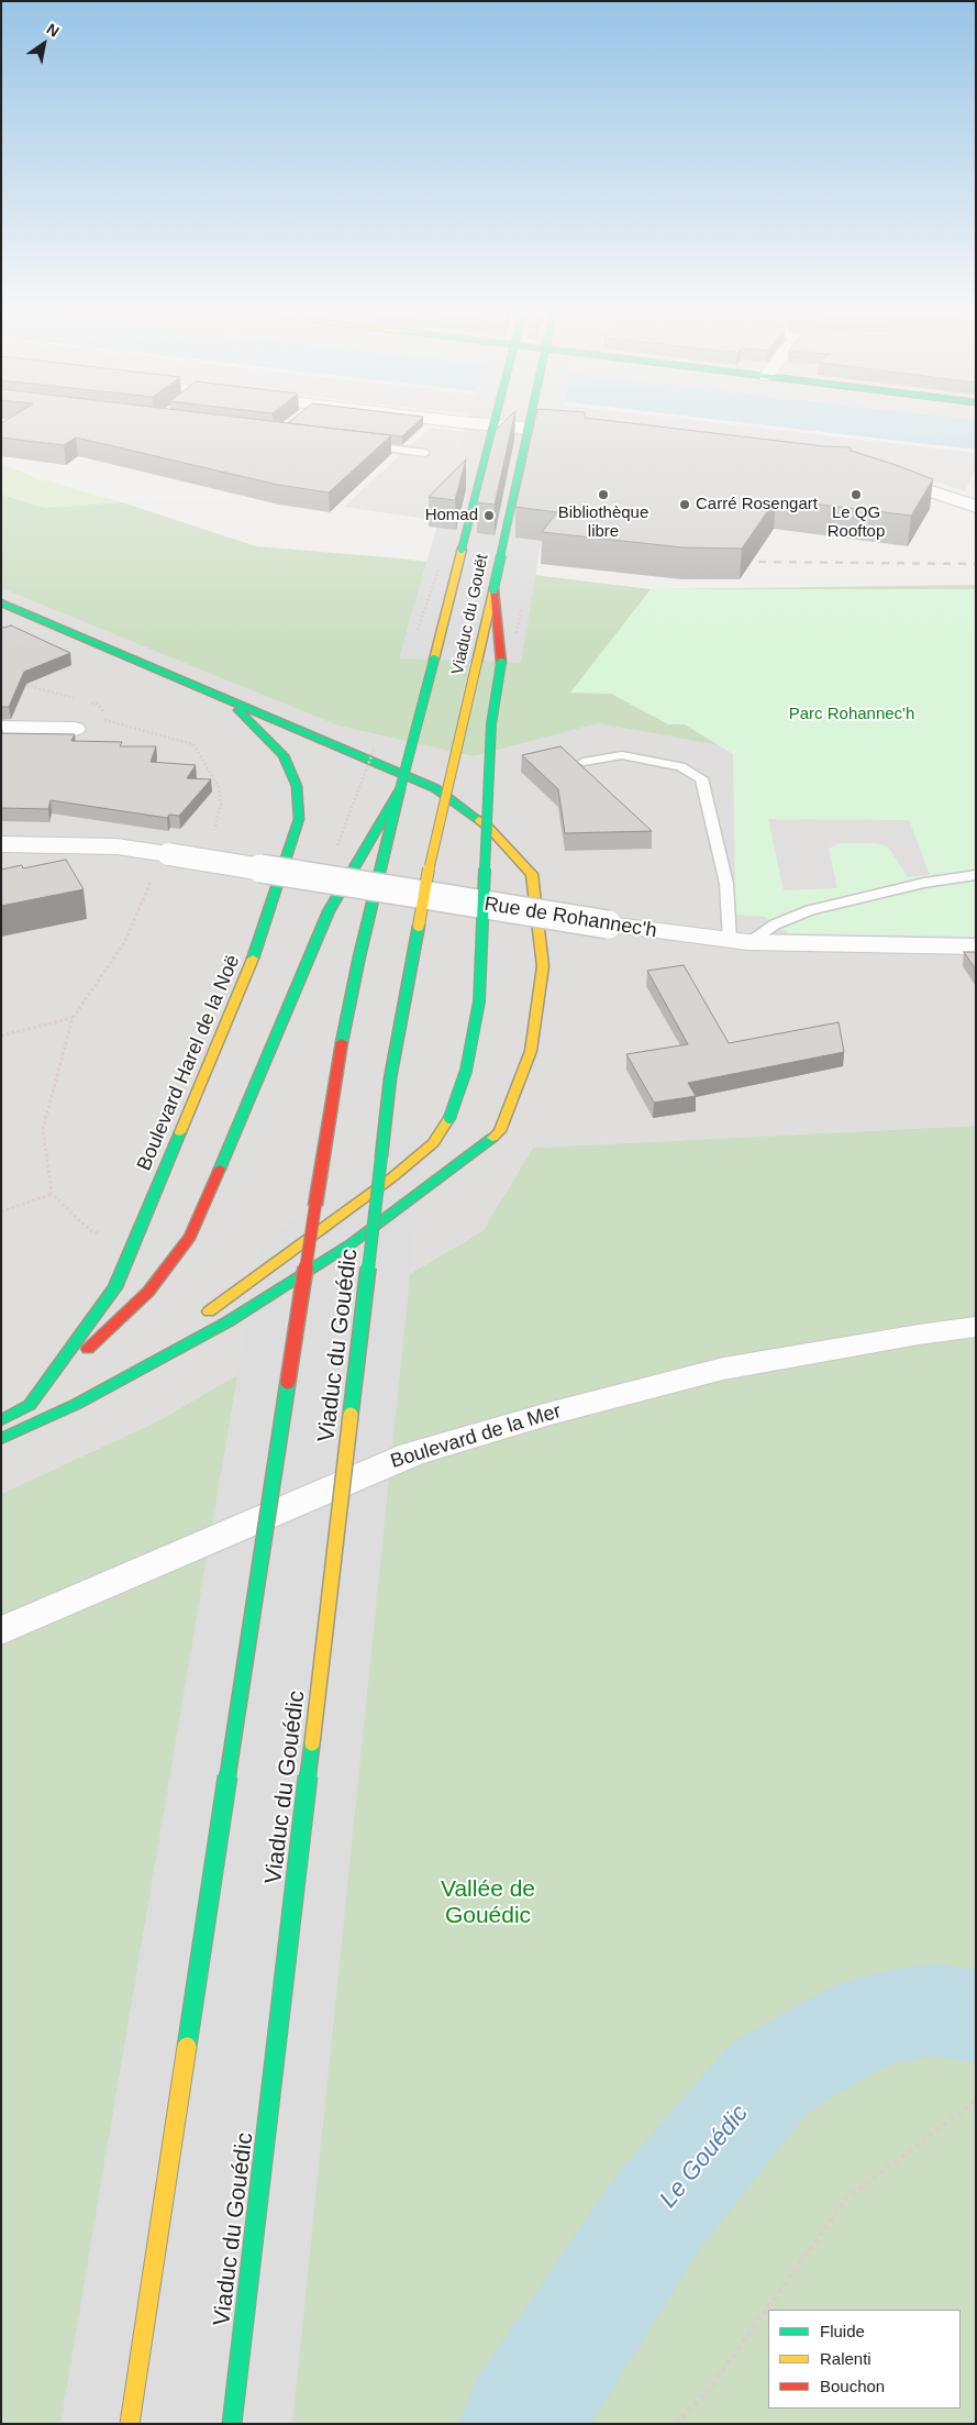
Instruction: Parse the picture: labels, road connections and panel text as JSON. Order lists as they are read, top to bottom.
{
  "streets": {
    "main road": ["Viaduc du Gouët", "Boulevard Harel de la Noë", "Viaduc du Gouédic"],
    "street": ["Rue de Rohannec'h", "Boulevard de la Mer"]
  },
  "crossings": [
    ["Viaduc du Gouët", "Viaduc du Gouédic"]
  ],
  "water": ["Le Gouédic"],
  "parks": ["Parc Rohannec'h", "Vallée de Gouédic"],
  "places": [
    "Bibliothèque libre",
    "Le QG Rooftop",
    "Carré Rosengart",
    "Homad"
  ],
  "legend": ["Fluide", "Ralenti", "Bouchon"],
  "north": "top right"
}
